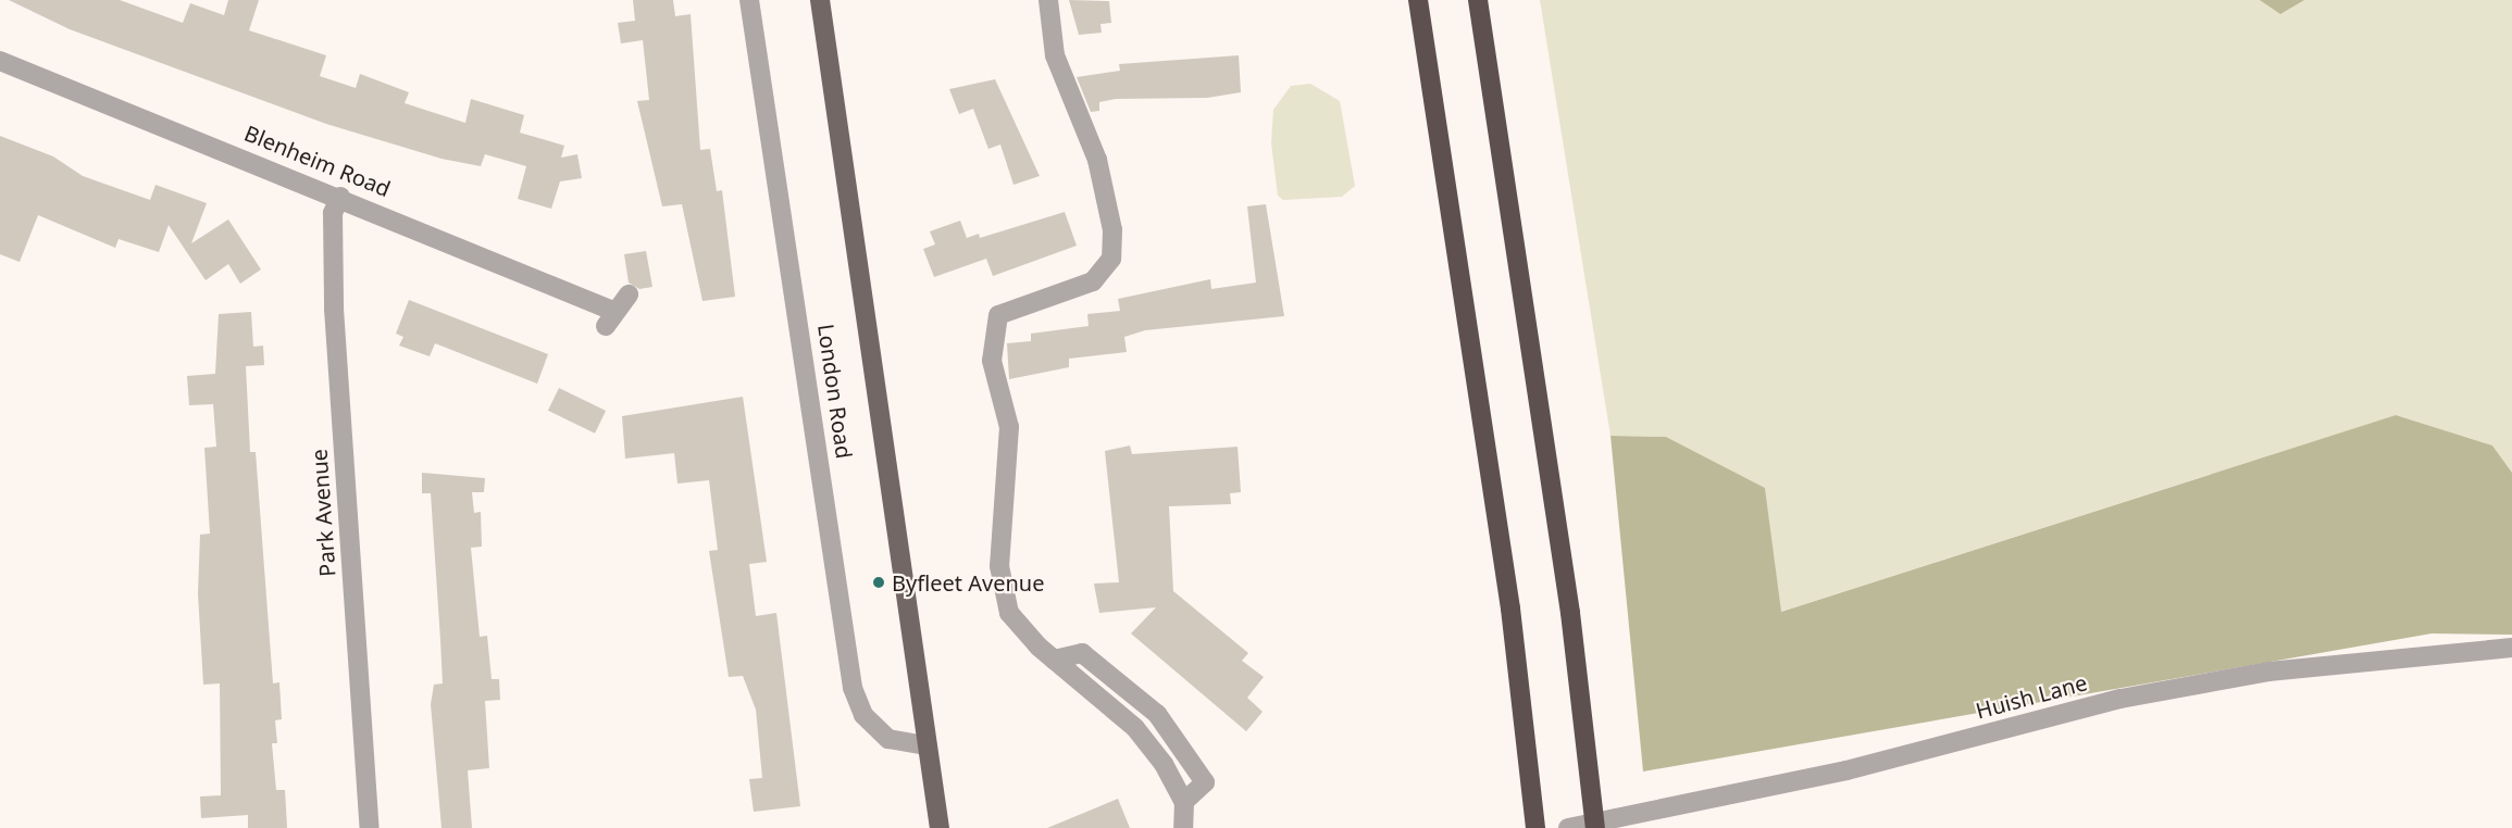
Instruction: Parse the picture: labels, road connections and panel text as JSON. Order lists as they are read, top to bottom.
{
  "streets": {
    "main road": ["London Road"],
    "street": ["Blenheim Road", "Park Avenue", "Huish Lane"]
  },
  "crossings": [
    ["Blenheim Road", "Park Avenue"]
  ],
  "places": ["Byfleet Avenue"]
}
